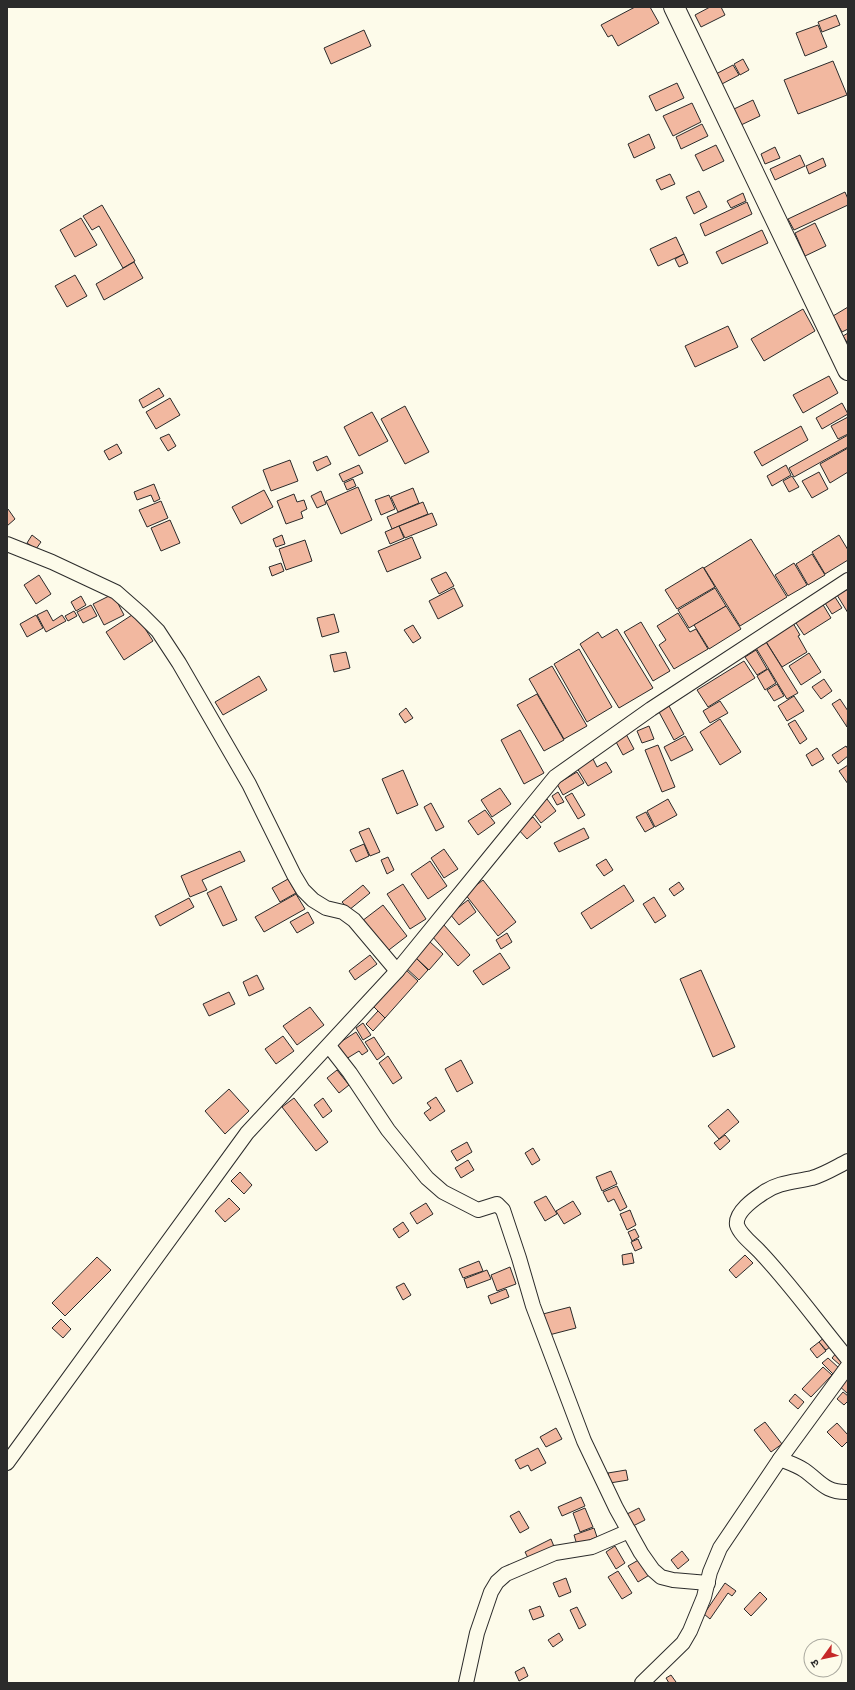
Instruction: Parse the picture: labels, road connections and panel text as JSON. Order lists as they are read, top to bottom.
{
  "north": "bottom left"
}
